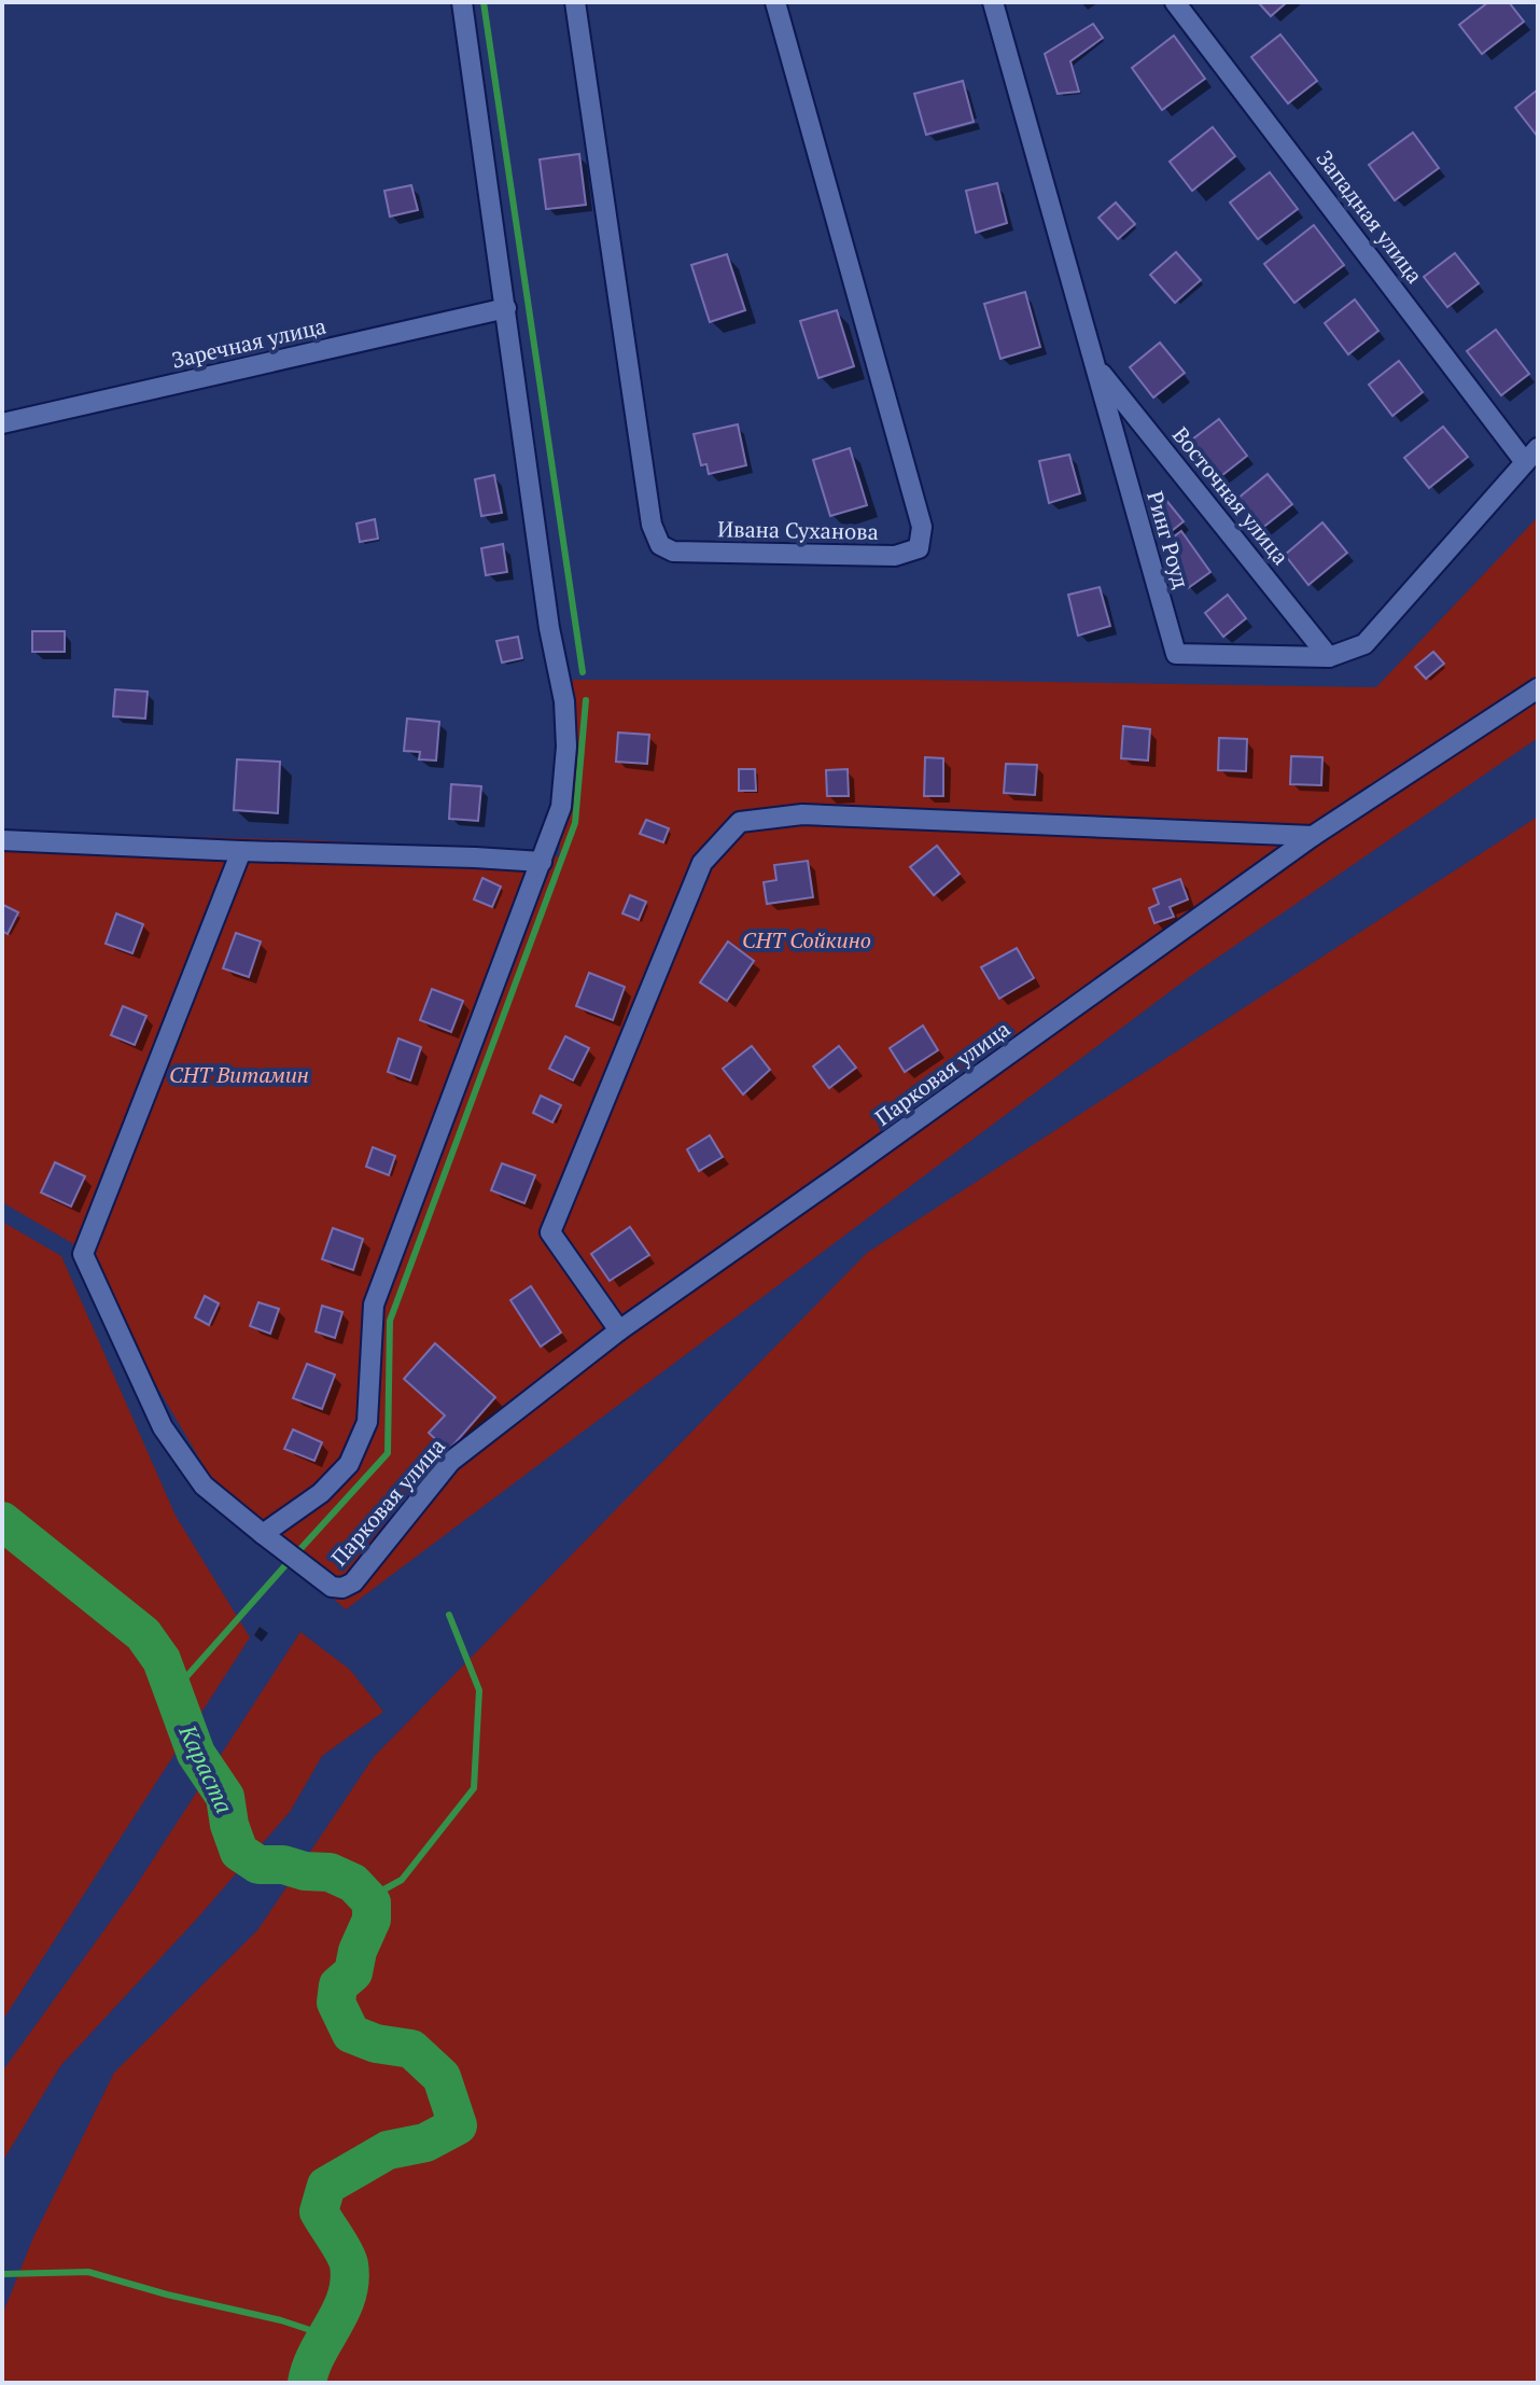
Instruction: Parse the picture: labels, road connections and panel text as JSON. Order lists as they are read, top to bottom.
{
  "streets": {
    "street": [
      "Западная улица",
      "Заречная улица",
      "Восточная улица",
      "Ивана Суханова",
      "Ринг Роуд",
      "Парковая улица"
    ]
  },
  "crossings": [
    ["Западная улица", "Ринг Роуд"],
    ["Восточная улица", "Ринг Роуд"]
  ],
  "water": ["Караста"],
  "parks": ["СНТ Сойкино", "СНТ Витамин"]
}
